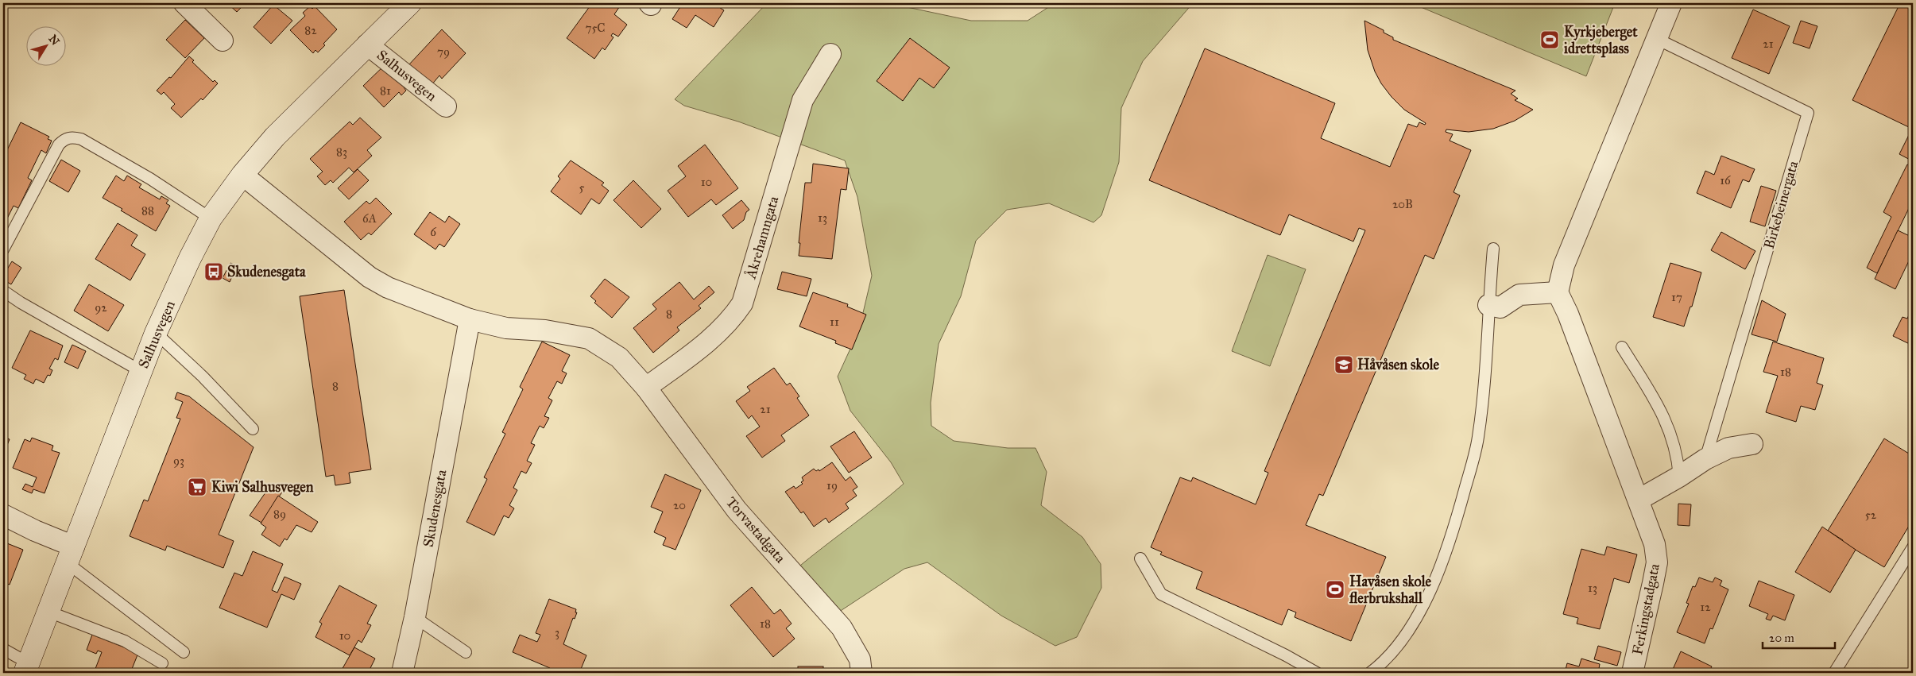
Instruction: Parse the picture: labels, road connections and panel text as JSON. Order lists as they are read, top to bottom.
{
  "streets": {
    "main road": ["Salhusvegen"],
    "street": [
      "Åkrehamngata",
      "Skudenesgata",
      "Torvastadgata",
      "Ferkingstadgata"
    ],
    "lane": ["Birkebeinergata"]
  },
  "crossings": [
    ["Åkrehamngata", "Torvastadgata"]
  ],
  "places": {
    "sports": ["Kyrkjeberget idrettsplass", "Havåsen skole flerbrukshall"],
    "bus stop": ["Skudenesgata"],
    "school or university": ["Håvåsen skole"],
    "supermarket": ["Kiwi Salhusvegen"]
  },
  "house_numbers": [
    "75C",
    "82",
    "21",
    "79",
    "81",
    "83",
    "16",
    "10",
    "5",
    "20B",
    "88",
    "13",
    "6A",
    "6",
    "17",
    "92",
    "8",
    "11",
    "18",
    "8",
    "21",
    "93",
    "19",
    "20",
    "89",
    "52",
    "13",
    "12",
    "18",
    "3",
    "10"
  ],
  "scale_bar": "20 m",
  "north": "top right"
}
